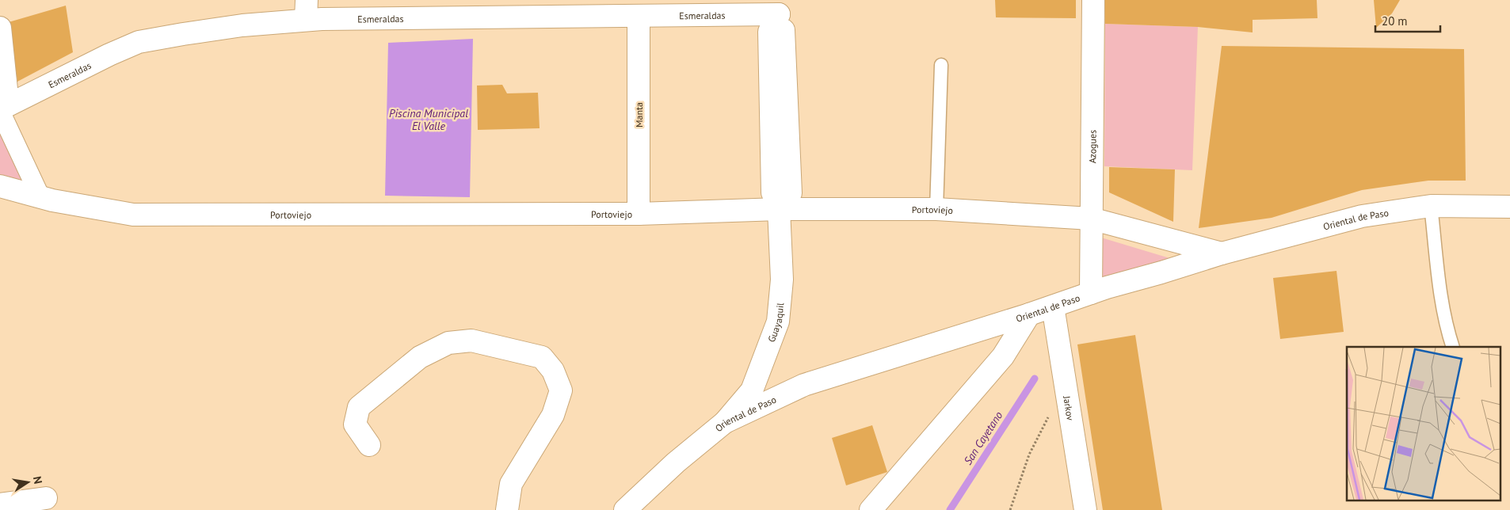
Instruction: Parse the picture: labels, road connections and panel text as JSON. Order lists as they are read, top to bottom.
{
  "streets": {
    "main road": [
      "Esmeraldas",
      "Manta",
      "Azogues",
      "Portoviejo",
      "Oriental de Paso",
      "Guayaquil",
      "Jarkov"
    ]
  },
  "crossings": [
    ["Esmeraldas", "Manta"],
    ["Esmeraldas", "Guayaquil"],
    ["Manta", "Portoviejo"],
    ["Azogues", "Portoviejo"],
    ["Azogues", "Oriental de Paso"],
    ["Portoviejo", "Oriental de Paso"],
    ["Portoviejo", "Guayaquil"],
    ["Oriental de Paso", "Guayaquil"],
    ["Oriental de Paso", "Jarkov"]
  ],
  "water": ["Piscina Municipal El Valle", "San Cayetano"],
  "scale_bar": "20 m",
  "north": "right"
}
